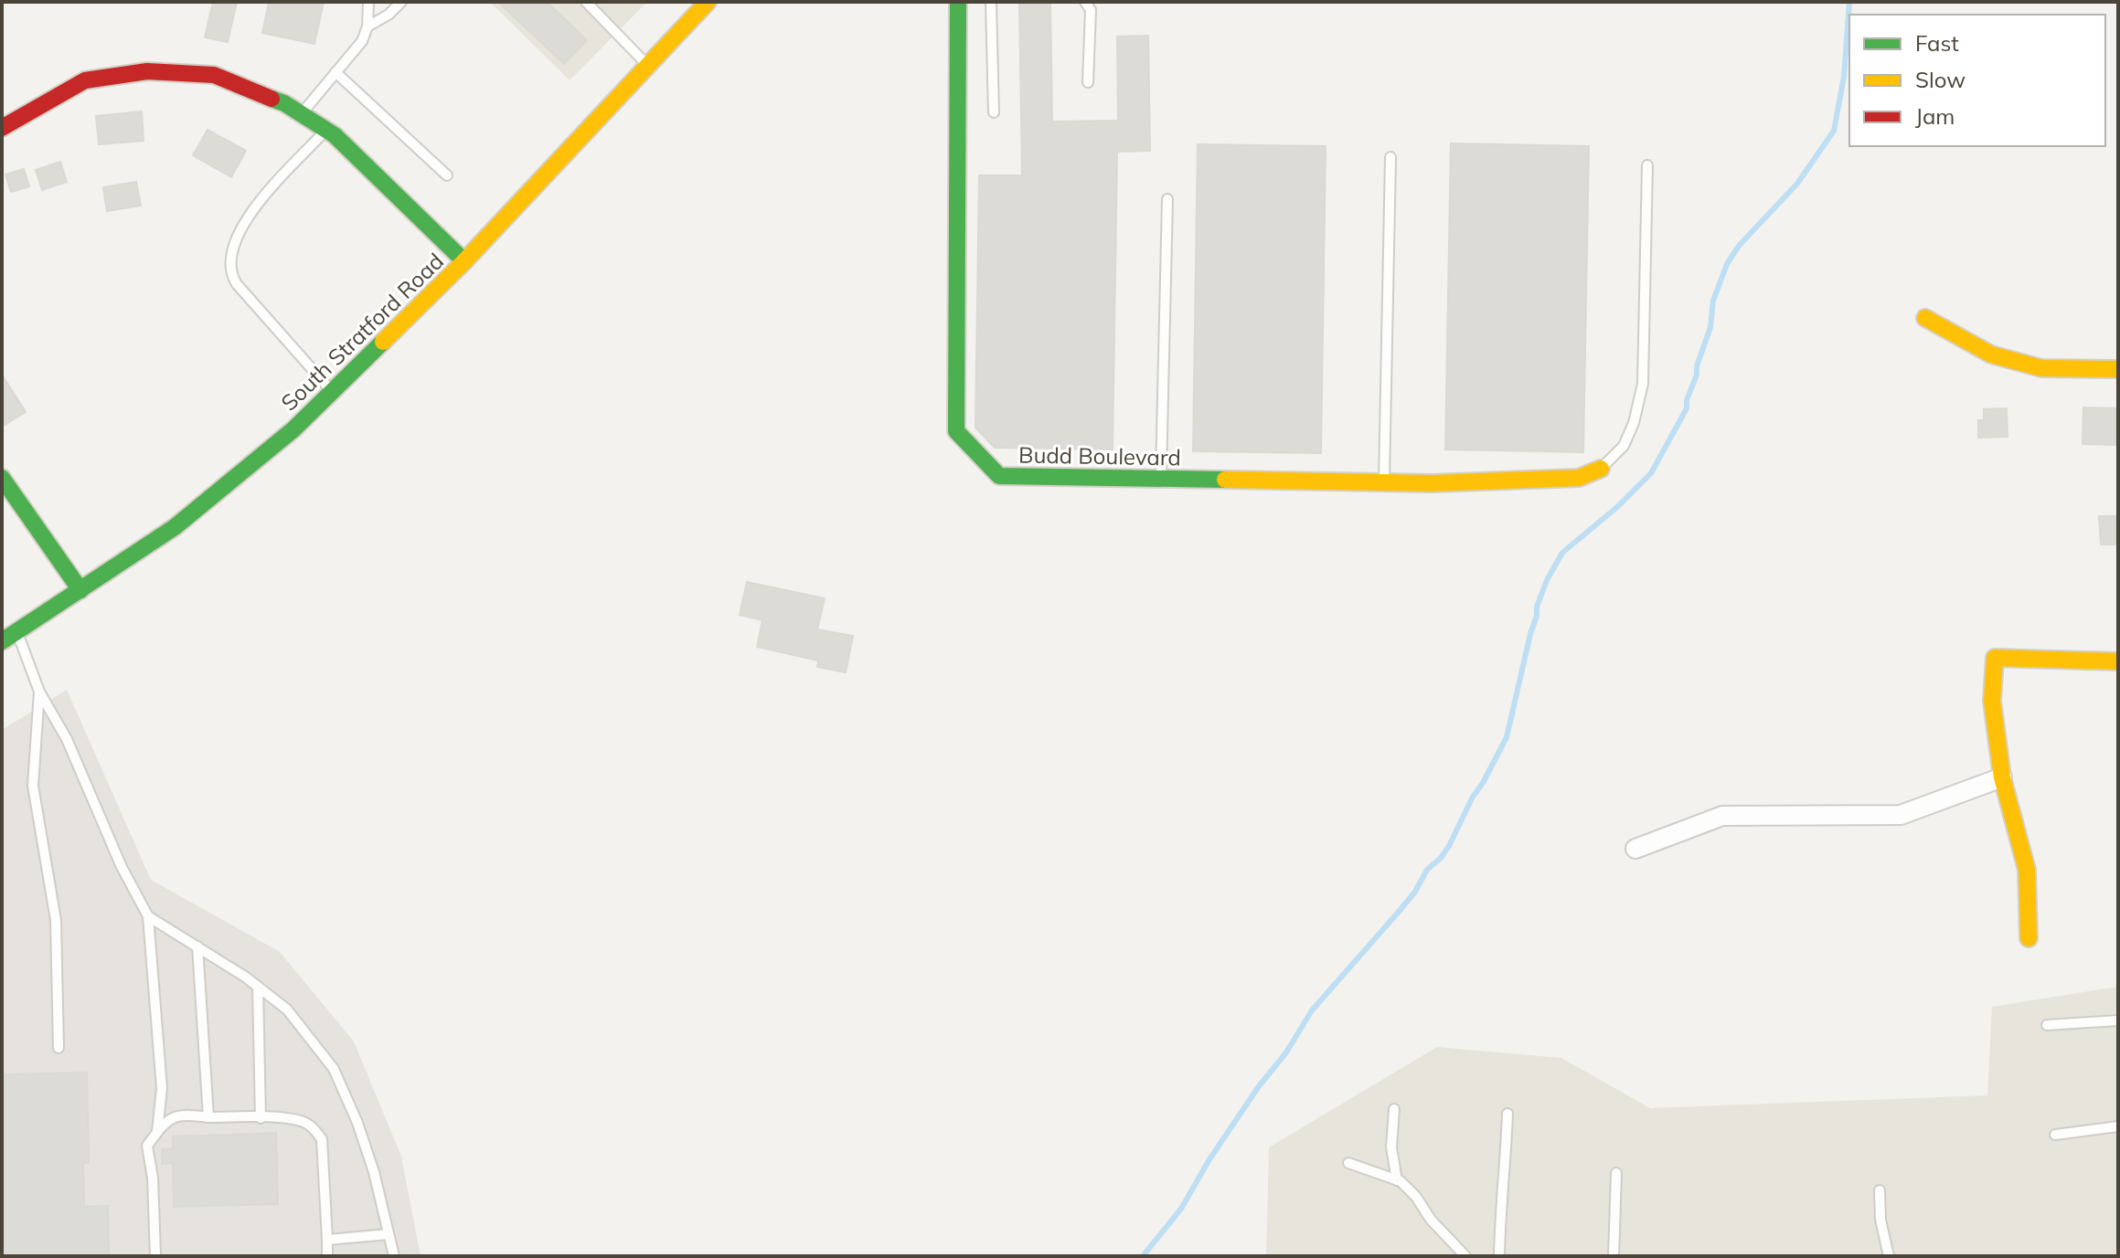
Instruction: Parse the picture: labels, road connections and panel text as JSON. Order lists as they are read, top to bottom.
{
  "streets": {
    "street": ["South Stratford Road", "Budd Boulevard"]
  },
  "legend": ["Fast", "Slow", "Jam"]
}
